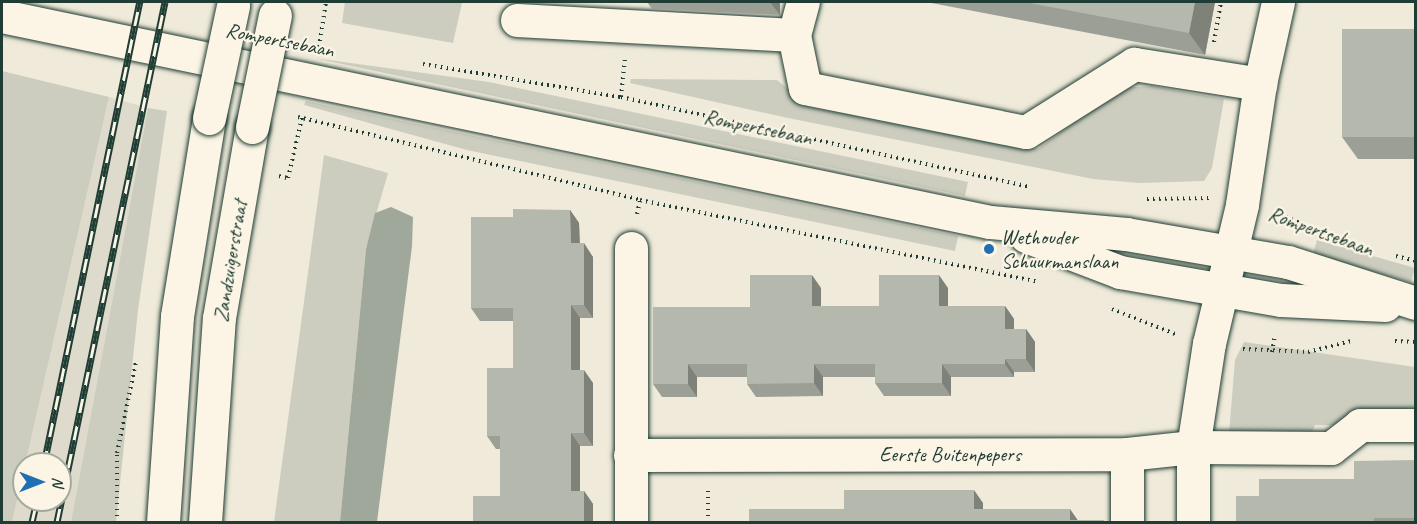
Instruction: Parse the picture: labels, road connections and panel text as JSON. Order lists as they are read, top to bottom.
{
  "streets": {
    "street": ["Rompertsebaan", "Zandzuigerstraat", "Eerste Buitenpepers"]
  },
  "places": ["Wethouder Schuurmanslaan"],
  "north": "right"
}
